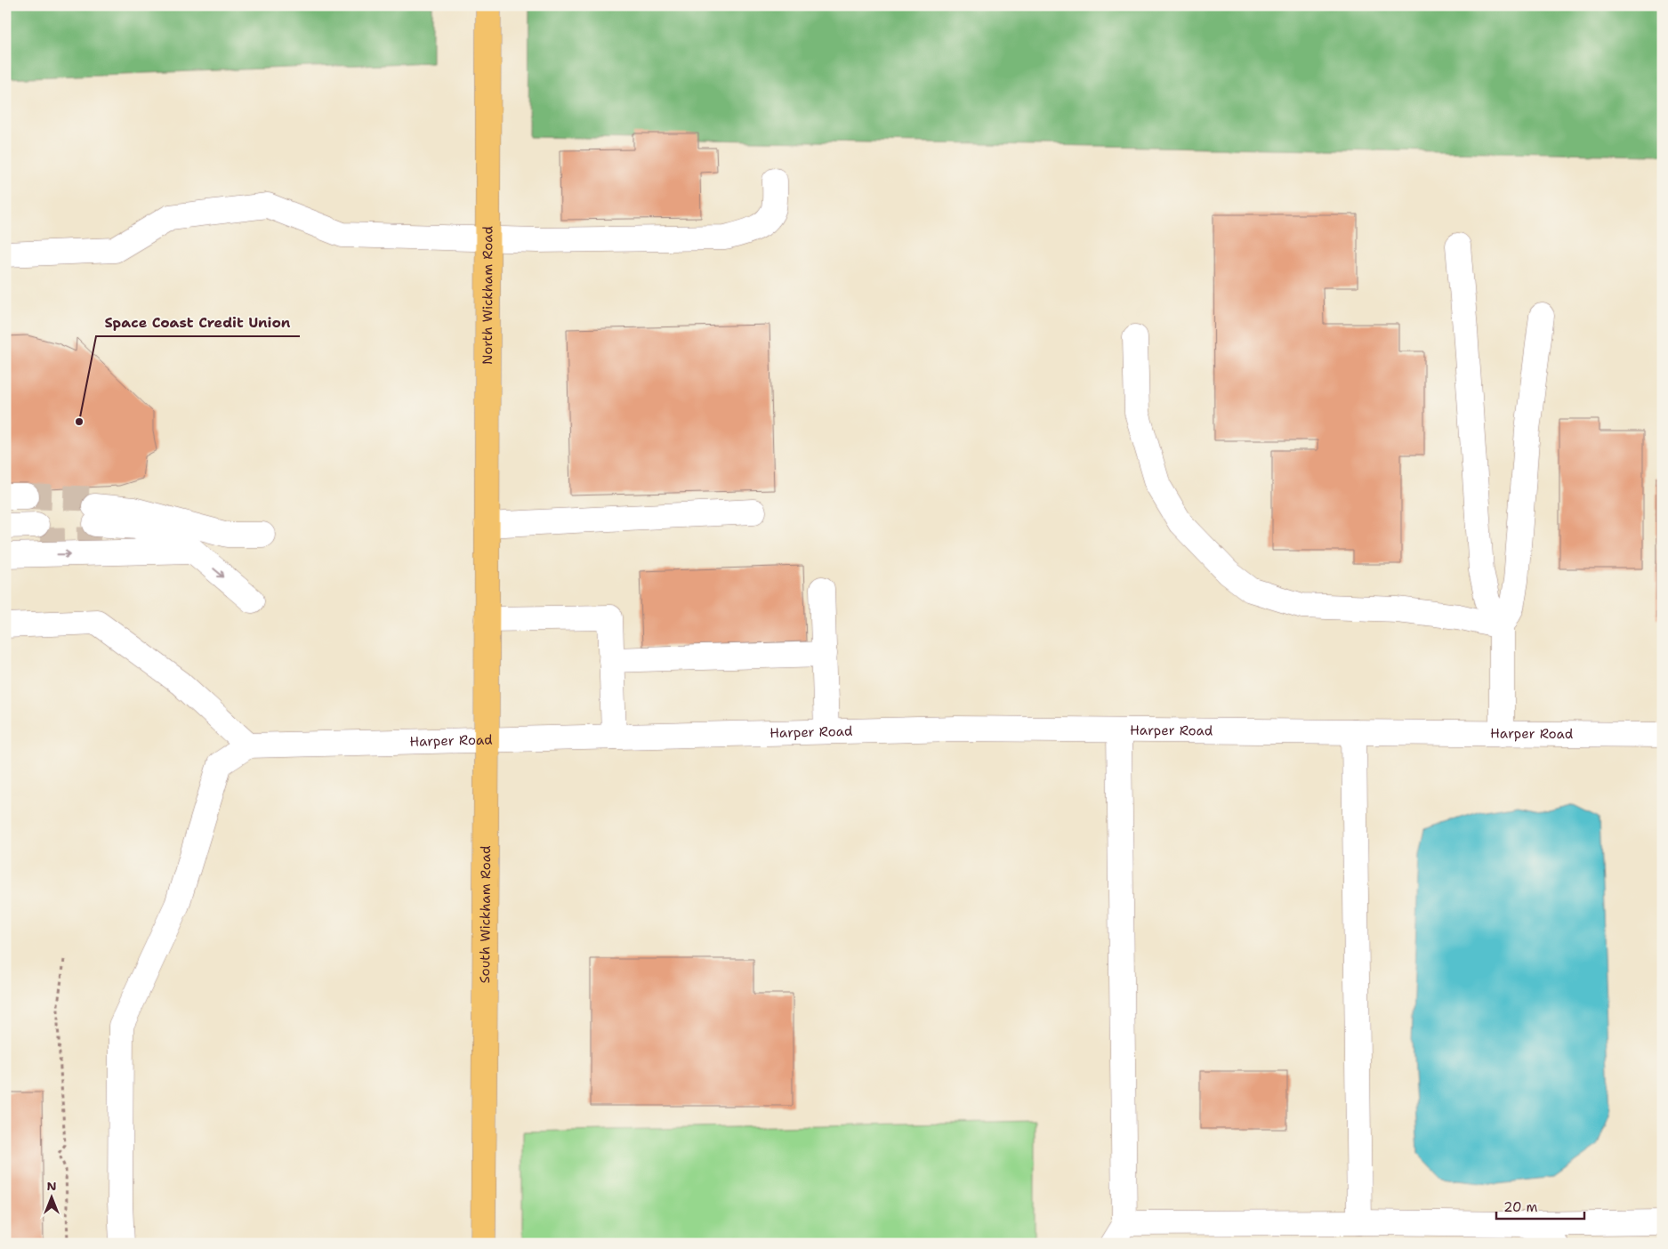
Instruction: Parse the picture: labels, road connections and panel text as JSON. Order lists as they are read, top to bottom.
{
  "streets": {
    "main road": ["North Wickham Road", "South Wickham Road"],
    "street": ["Harper Road"]
  },
  "crossings": [
    ["North Wickham Road", "South Wickham Road"],
    ["Harper Road", "South Wickham Road"]
  ],
  "places": ["Space Coast Credit Union"],
  "scale_bar": "20 m",
  "north": "top"
}
